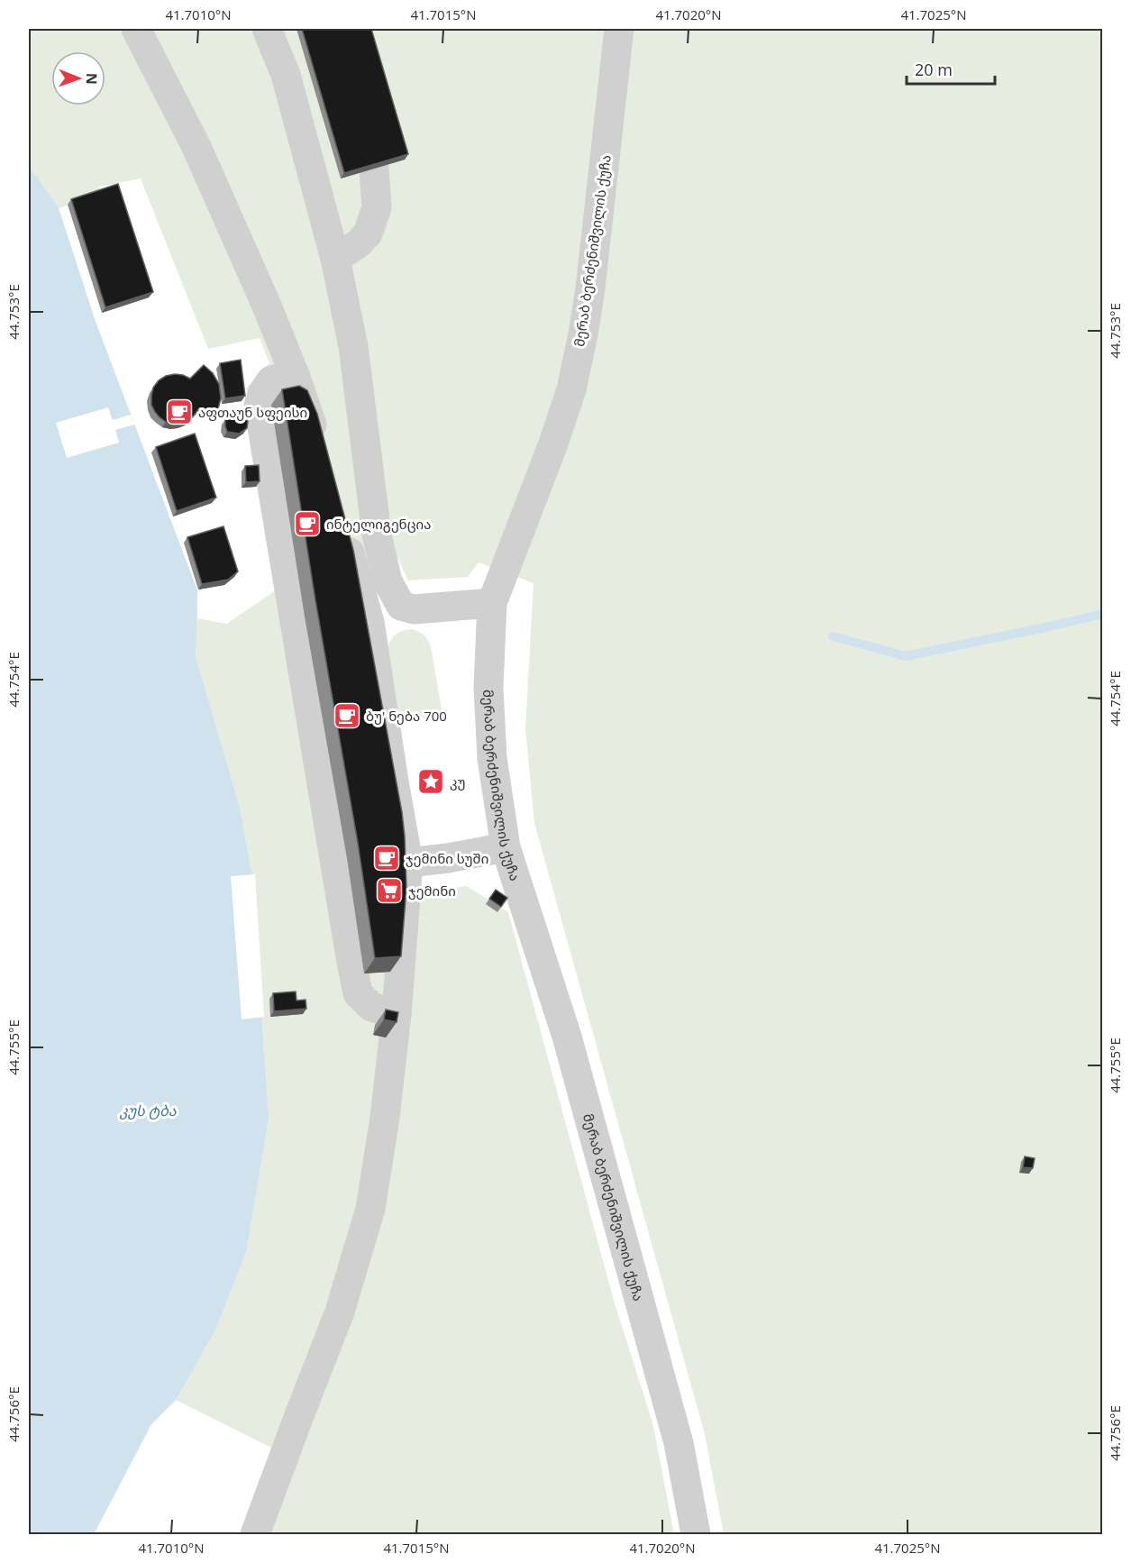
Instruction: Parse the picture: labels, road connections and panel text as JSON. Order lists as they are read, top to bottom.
{
  "streets": {
    "street": ["მერაბ ბერძენიშვილის ქუჩა"]
  },
  "water": ["კუს ტბა"],
  "places": {
    "cafe": [
      "აფთაუნ სფეისი",
      "ინტელიგენცია",
      "ბუ' ნება 700",
      "ჯემინი სუში"
    ],
    "place": ["კუ"],
    "supermarket": ["ჯემინი"]
  },
  "scale_bar": "20 m",
  "north": "right",
  "coordinates": [
    "41.7010°N",
    "41.7015°N",
    "41.7020°N",
    "41.7025°N",
    "44.753°E",
    "44.754°E",
    "44.755°E",
    "44.756°E"
  ]
}
